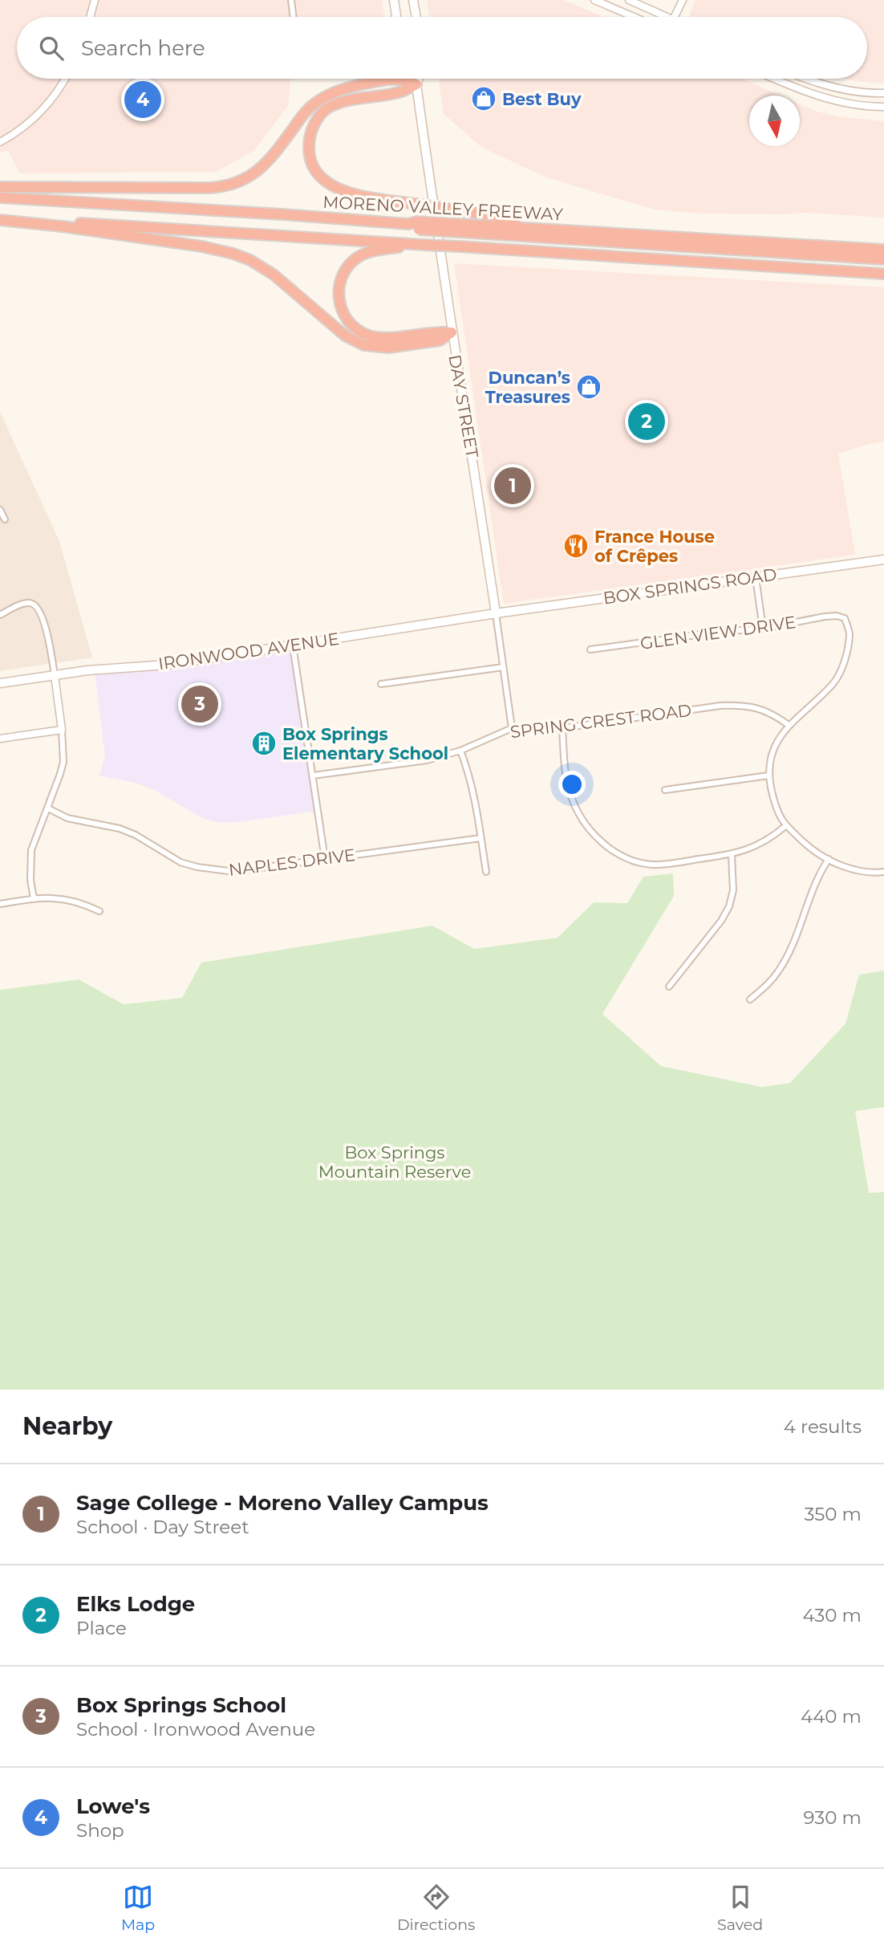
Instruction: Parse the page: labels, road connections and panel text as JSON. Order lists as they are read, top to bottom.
{
  "streets": {
    "highway": ["MORENO VALLEY FREEWAY"],
    "main road": ["DAY STREET", "BOX SPRINGS ROAD", "IRONWOOD AVENUE"],
    "street": ["GLEN VIEW DRIVE", "SPRING CREST ROAD", "NAPLES DRIVE"]
  },
  "crossings": [
    ["DAY STREET", "BOX SPRINGS ROAD"],
    ["DAY STREET", "IRONWOOD AVENUE"],
    ["DAY STREET", "SPRING CREST ROAD"],
    ["BOX SPRINGS ROAD", "IRONWOOD AVENUE"],
    ["GLEN VIEW DRIVE", "SPRING CREST ROAD"]
  ],
  "parks": ["Box Springs Mountain Reserve"],
  "places": {
    "shop": ["Best Buy", "Duncan’s Treasures"],
    "restaurant": ["France House of Crêpes"],
    "building": ["Box Springs Elementary School"]
  },
  "north": "bottom",
  "page": {
    "search": "Search here",
    "pins": [
      "4",
      "2",
      "1",
      "3"
    ],
    "heading": ["Nearby", "4 results"],
    "list": [
      {
        "mark": "1",
        "name": "Sage College - Moreno Valley Campus",
        "note": "School · Day Street",
        "value": "350 m"
      },
      {
        "mark": "2",
        "name": "Elks Lodge",
        "note": "Place",
        "value": "430 m"
      },
      {
        "mark": "3",
        "name": "Box Springs School",
        "note": "School · Ironwood Avenue",
        "value": "440 m"
      },
      {
        "mark": "4",
        "name": "Lowe's",
        "note": "Shop",
        "value": "930 m"
      }
    ],
    "nav": ["Map", "Directions", "Saved"]
  }
}
